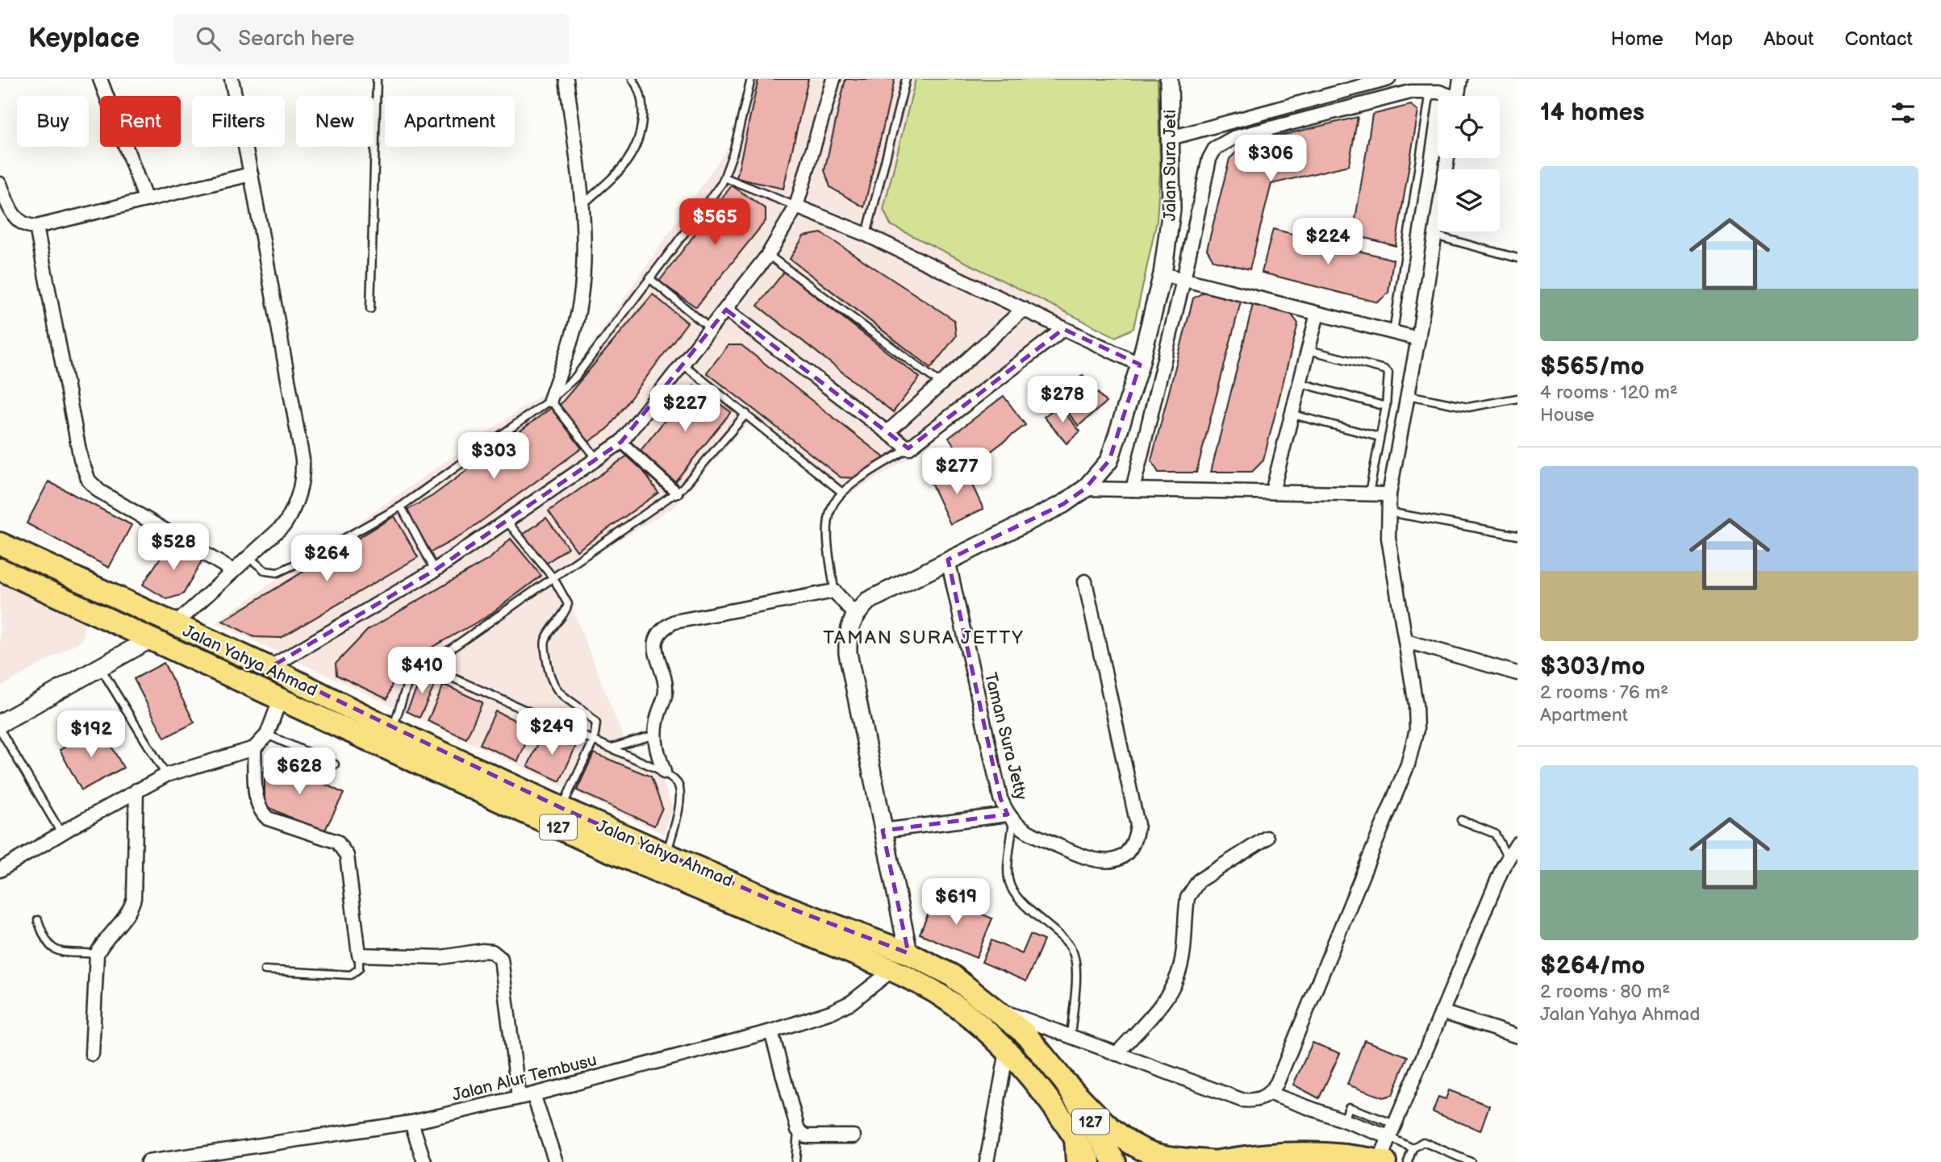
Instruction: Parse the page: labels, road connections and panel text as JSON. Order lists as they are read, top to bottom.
{
  "streets": {
    "main road": ["Jalan Yahya Ahmad", "127"],
    "street": ["Jalan Sura Jeti", "Taman Sura Jetty", "Jalan Alur Tembusu"]
  },
  "crossings": [
    ["Jalan Sura Jeti", "Taman Sura Jetty"],
    ["Jalan Yahya Ahmad", "Jalan Alur Tembusu"]
  ],
  "districts": ["TAMAN SURA JETTY"],
  "page": {
    "header": "Keyplace",
    "search": "Search here",
    "nav": [
      "Home",
      "Map",
      "About",
      "Contact"
    ],
    "heading": "14 homes",
    "chip": [
      "Buy",
      "Rent",
      "Filters",
      "New",
      "Apartment"
    ],
    "price": [
      "$306",
      "$565",
      "$224",
      "$278",
      "$227",
      "$303",
      "$277",
      "$528",
      "$264",
      "$410",
      "$249",
      "$192",
      "$628",
      "$619"
    ],
    "list": [
      {
        "name": "$565/mo",
        "note": "4 rooms · 120 m² · House"
      },
      {
        "name": "$303/mo",
        "note": "2 rooms · 76 m² · Apartment"
      },
      {
        "name": "$264/mo",
        "note": "2 rooms · 80 m² · Jalan Yahya Ahmad"
      }
    ]
  }
}
